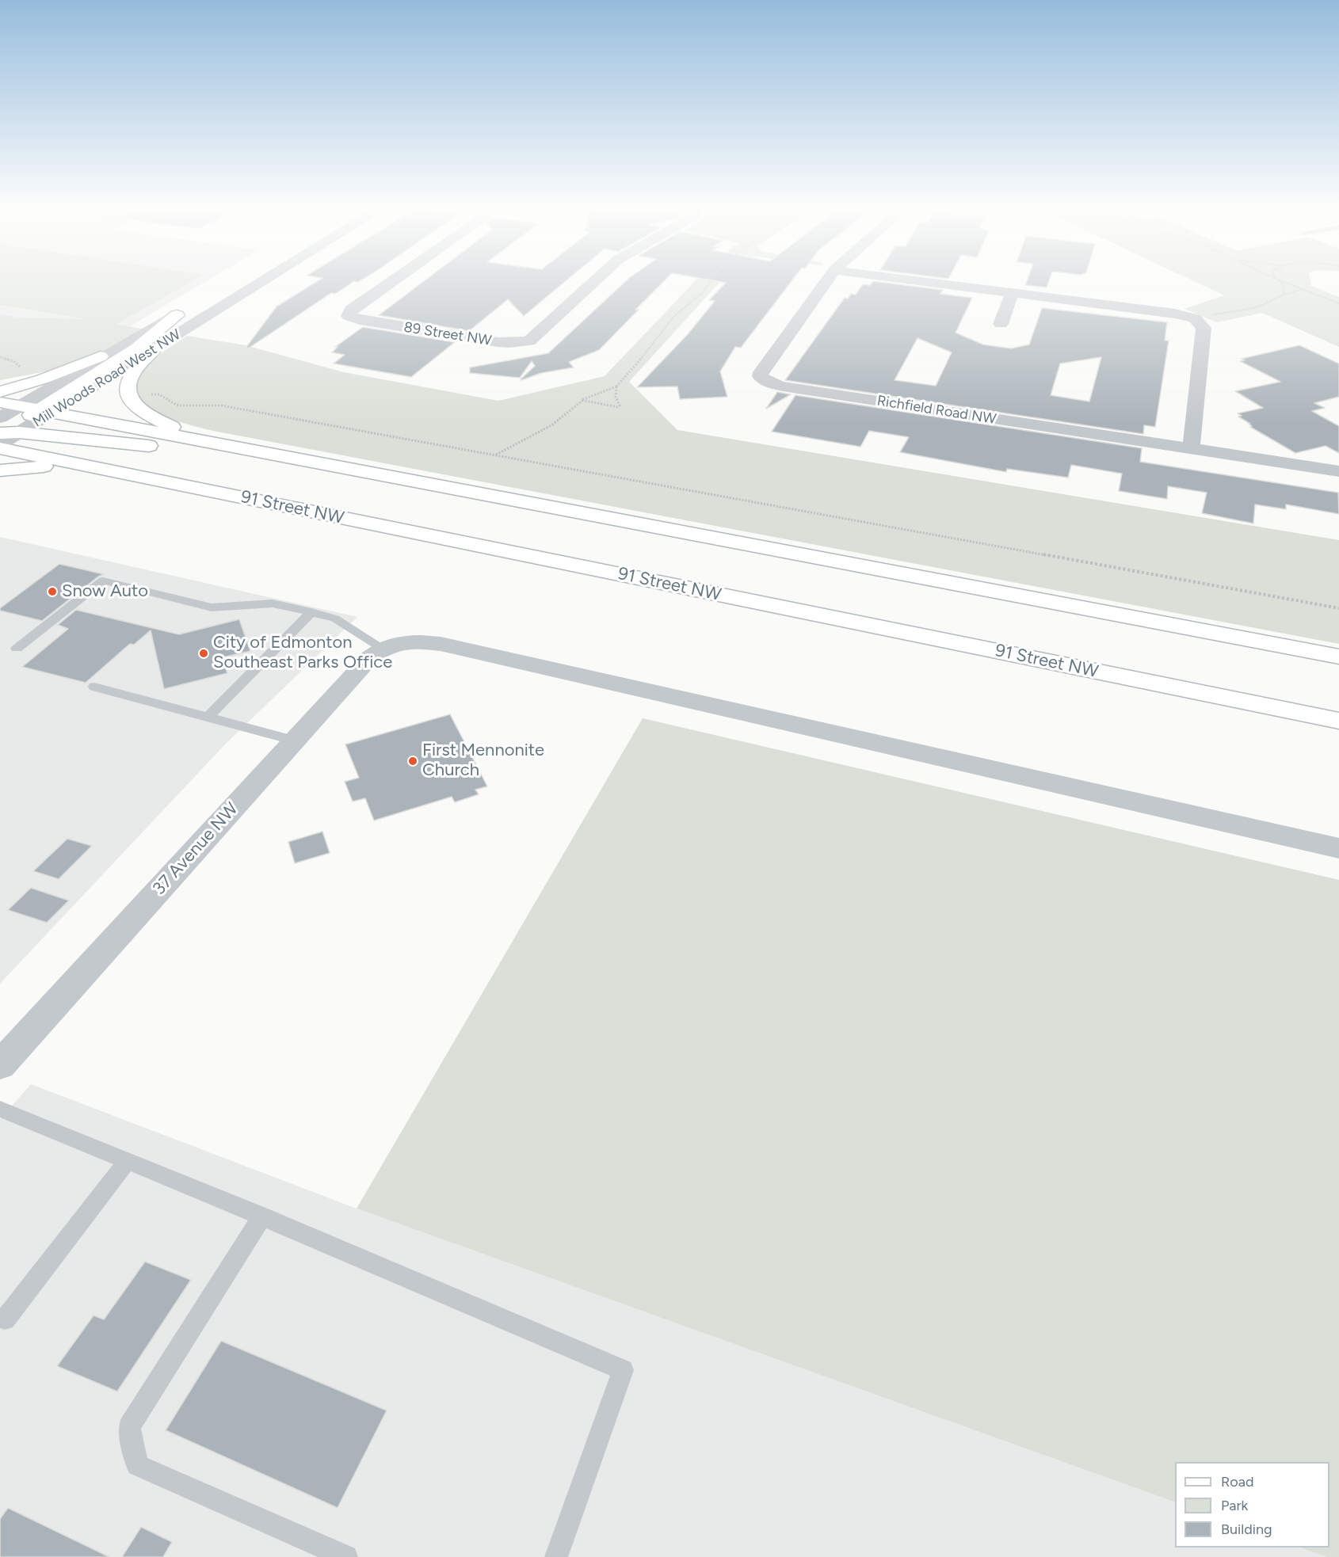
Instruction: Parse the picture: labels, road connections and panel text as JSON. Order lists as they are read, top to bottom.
{
  "streets": {
    "main road": ["91 Street NW"],
    "street": [
      "89 Street NW",
      "Mill Woods Road West NW",
      "Richfield Road NW",
      "37 Avenue NW"
    ]
  },
  "crossings": [
    ["Mill Woods Road West NW", "91 Street NW"]
  ],
  "places": ["Snow Auto", "City of Edmonton Southeast Parks Office", "First Mennonite Church"],
  "legend": ["Road", "Park", "Building"]
}
